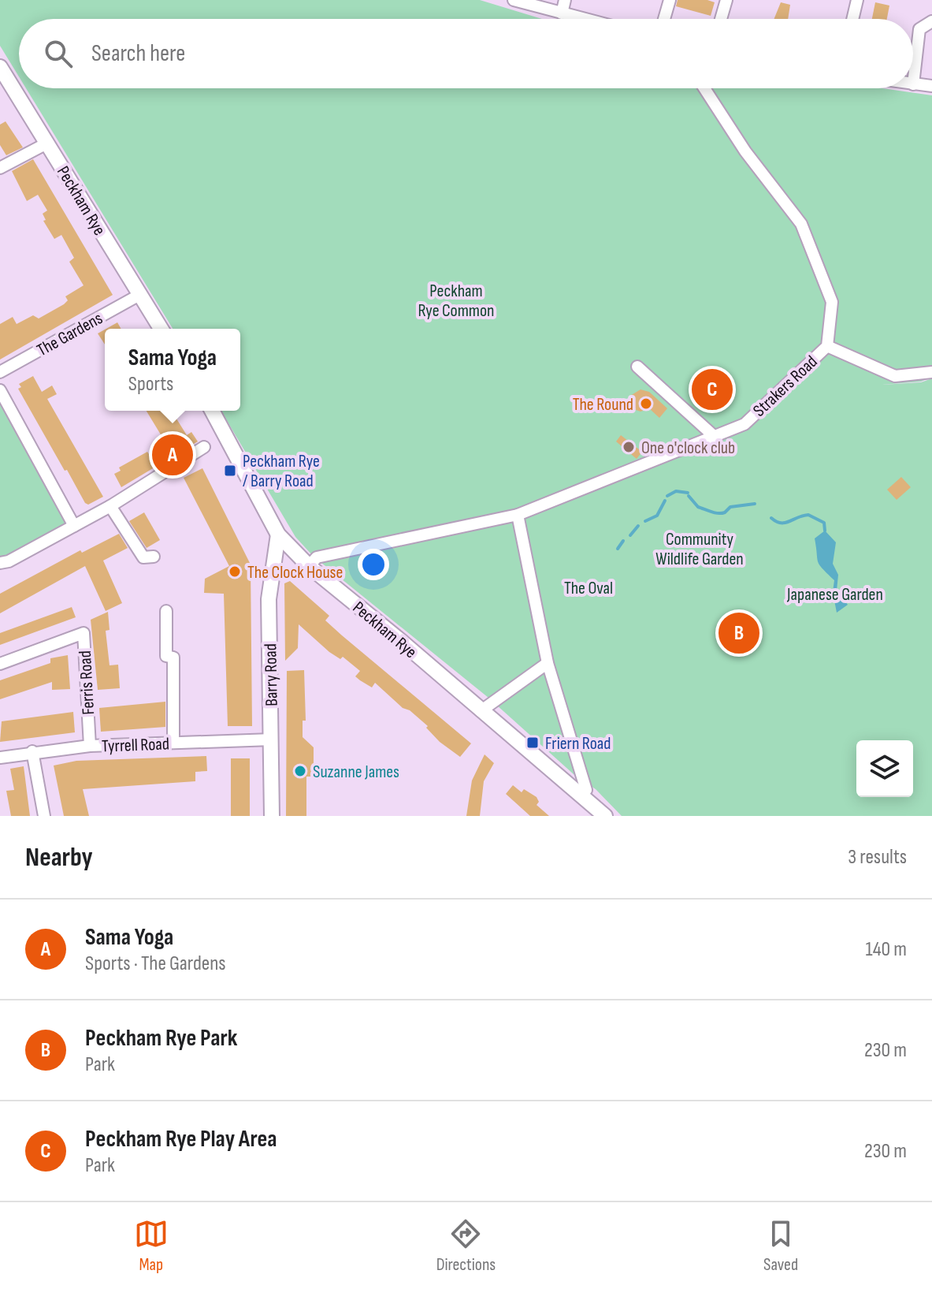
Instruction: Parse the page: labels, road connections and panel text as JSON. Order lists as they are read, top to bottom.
{
  "streets": {
    "main road": ["Peckham Rye", "Barry Road"],
    "street": [
      "The Gardens",
      "Strakers Road",
      "Ferris Road",
      "Tyrrell Road"
    ]
  },
  "crossings": [
    ["Peckham Rye", "The Gardens"],
    ["Peckham Rye", "Strakers Road"],
    ["Peckham Rye", "Barry Road"],
    ["Barry Road", "Tyrrell Road"],
    ["Ferris Road", "Tyrrell Road"]
  ],
  "parks": [
    "Peckham Rye Common",
    "Community Wildlife Garden",
    "The Oval",
    "Japanese Garden"
  ],
  "places": {
    "other": [
      "The Round",
      "One o'clock club",
      "The Clock House",
      "Suzanne James"
    ],
    "transit": ["Peckham Rye / Barry Road", "Friern Road"]
  },
  "page": {
    "search": "Search here",
    "popup": ["Sama Yoga", "Sports"],
    "pins": ["C", "A", "B"],
    "heading": ["Nearby", "3 results"],
    "list": [
      {
        "mark": "A",
        "name": "Sama Yoga",
        "note": "Sports · The Gardens",
        "value": "140 m"
      },
      {
        "mark": "B",
        "name": "Peckham Rye Park",
        "note": "Park",
        "value": "230 m"
      },
      {
        "mark": "C",
        "name": "Peckham Rye Play Area",
        "note": "Park",
        "value": "230 m"
      }
    ],
    "nav": ["Map", "Directions", "Saved"]
  }
}
